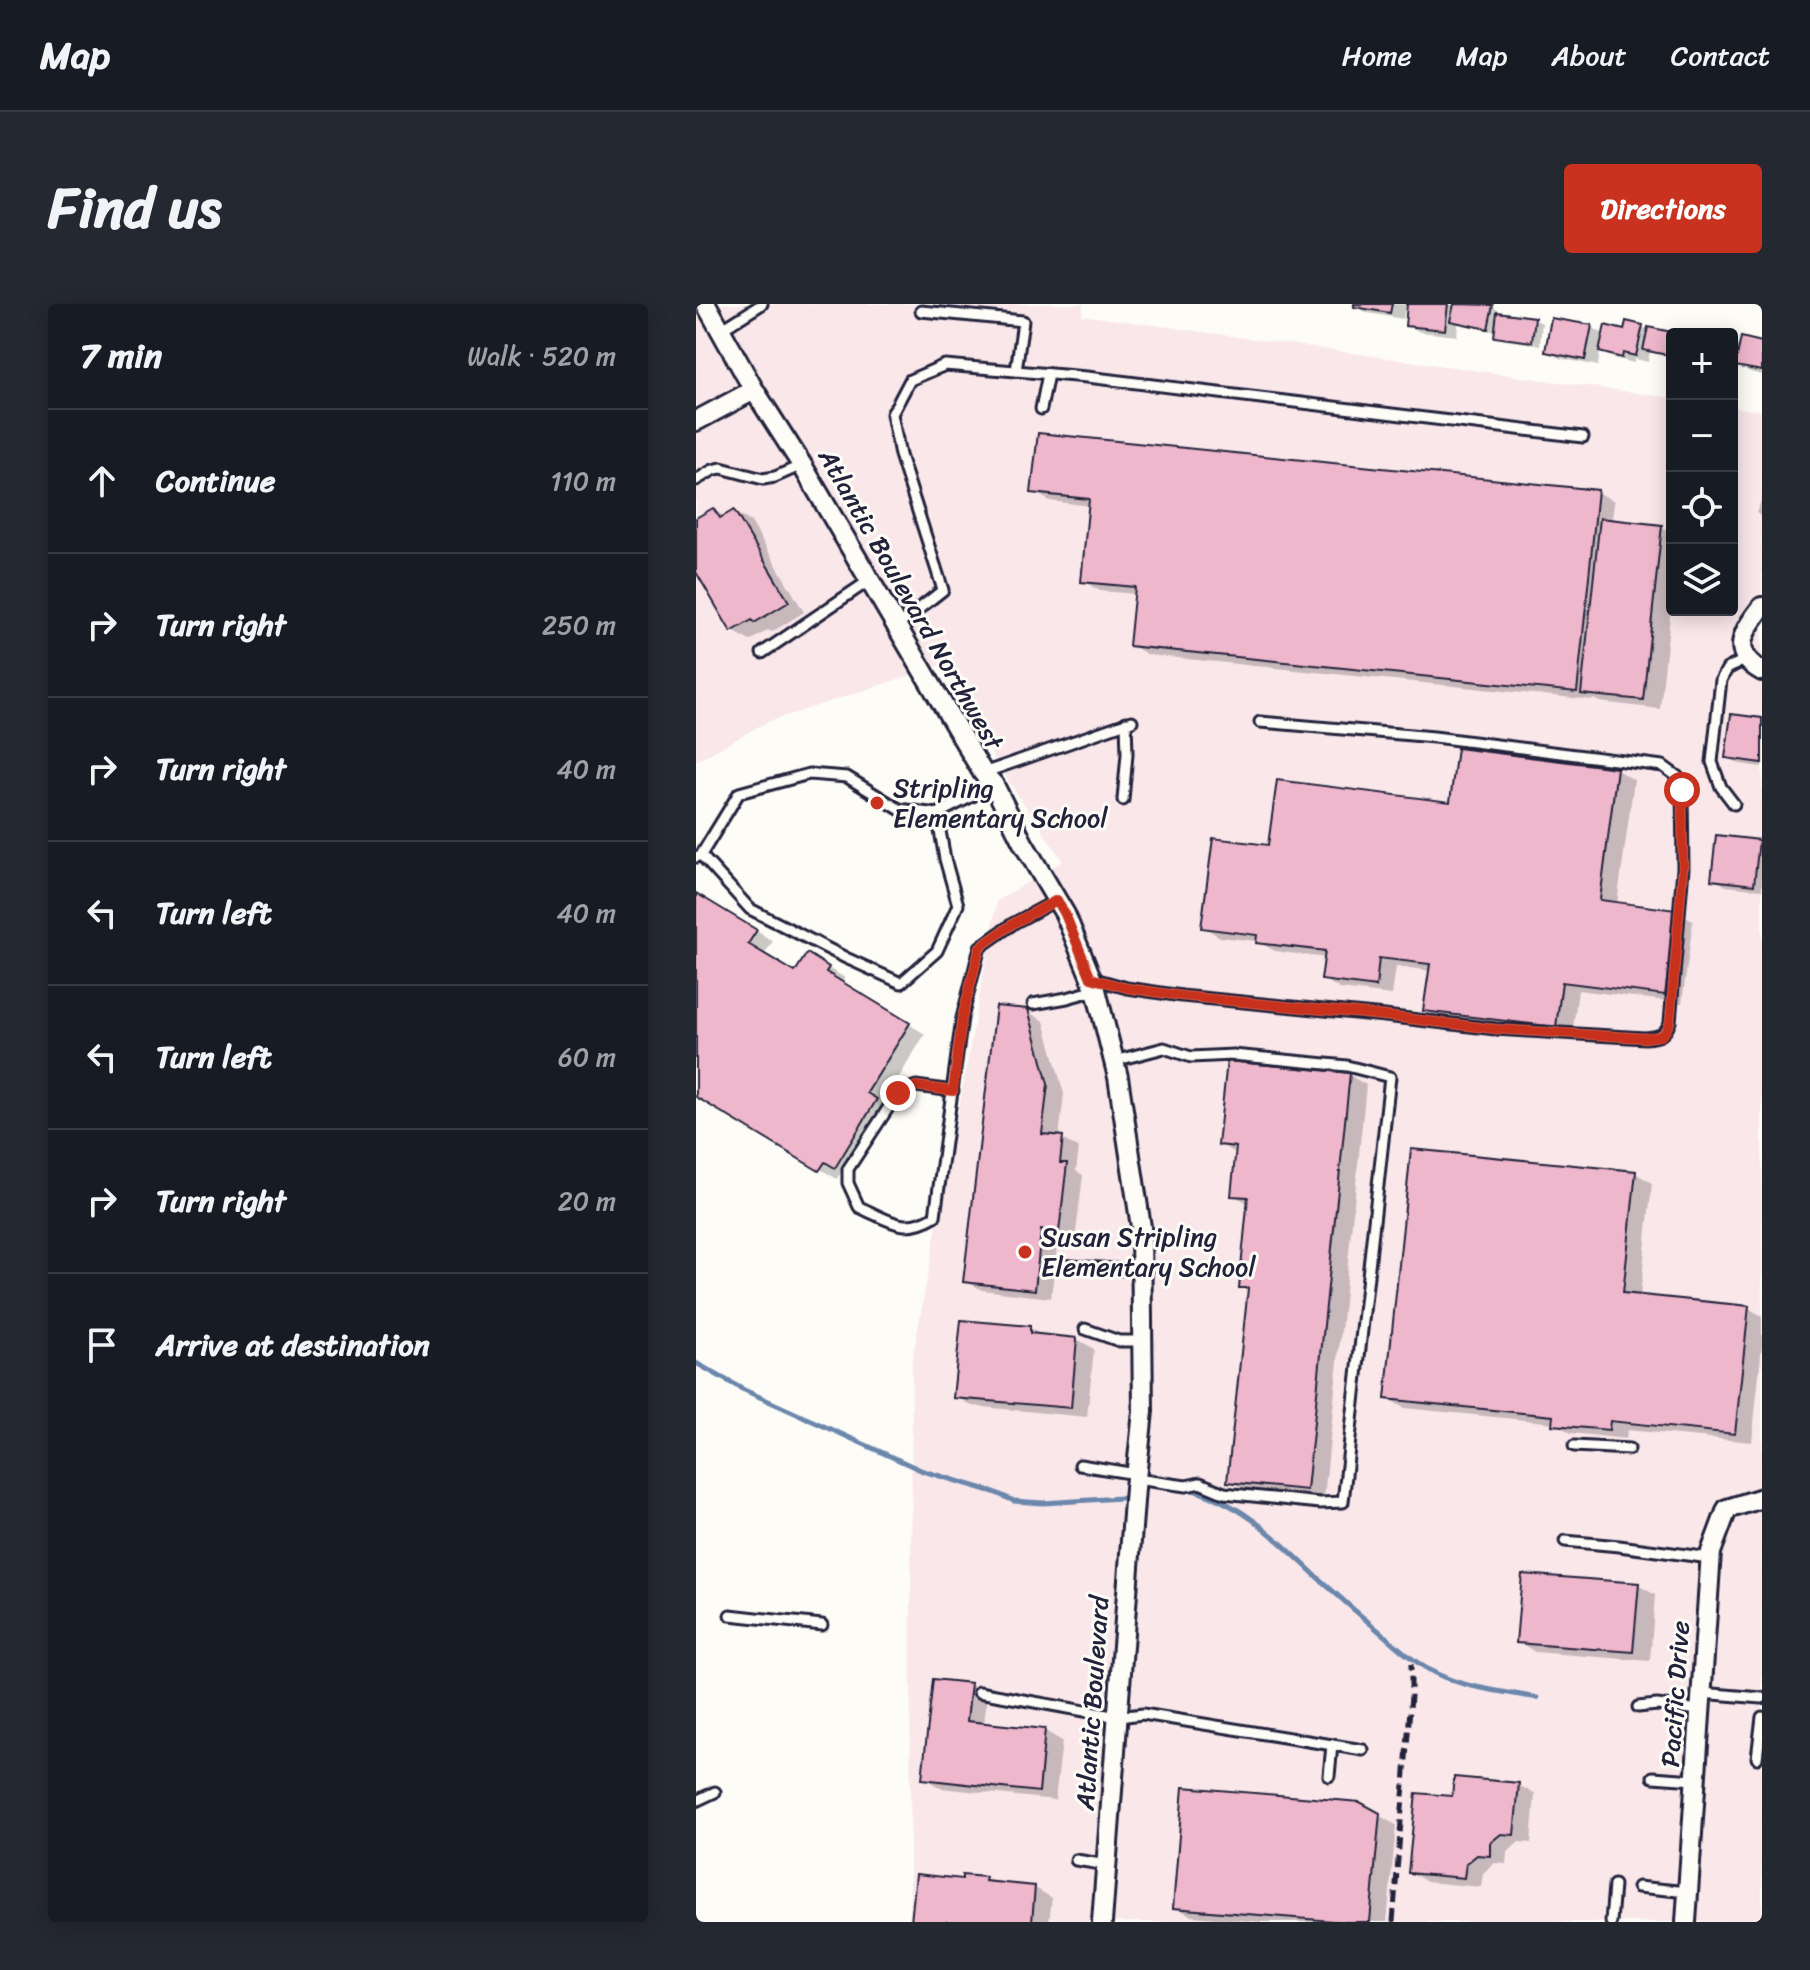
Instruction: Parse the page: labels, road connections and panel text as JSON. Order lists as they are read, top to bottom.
{
  "streets": {
    "street": ["Atlantic Boulevard Northwest", "Pacific Drive", "Atlantic Boulevard"]
  },
  "crossings": [
    ["Atlantic Boulevard Northwest", "Atlantic Boulevard"]
  ],
  "places": ["Stripling Elementary School", "Susan Stripling Elementary School"],
  "page": {
    "header": "Map",
    "nav": [
      "Home",
      "Map",
      "About",
      "Contact"
    ],
    "title": "Find us",
    "buttons": "Directions",
    "heading": ["7 min", "Walk · 520 m"],
    "map_buttons": ["+", "−"],
    "list": [
      ["Continue", "110 m"],
      ["Turn right", "250 m"],
      ["Turn right", "40 m"],
      ["Turn left", "40 m"],
      ["Turn left", "60 m"],
      ["Turn right", "20 m"],
      "Arrive at destination"
    ]
  }
}
